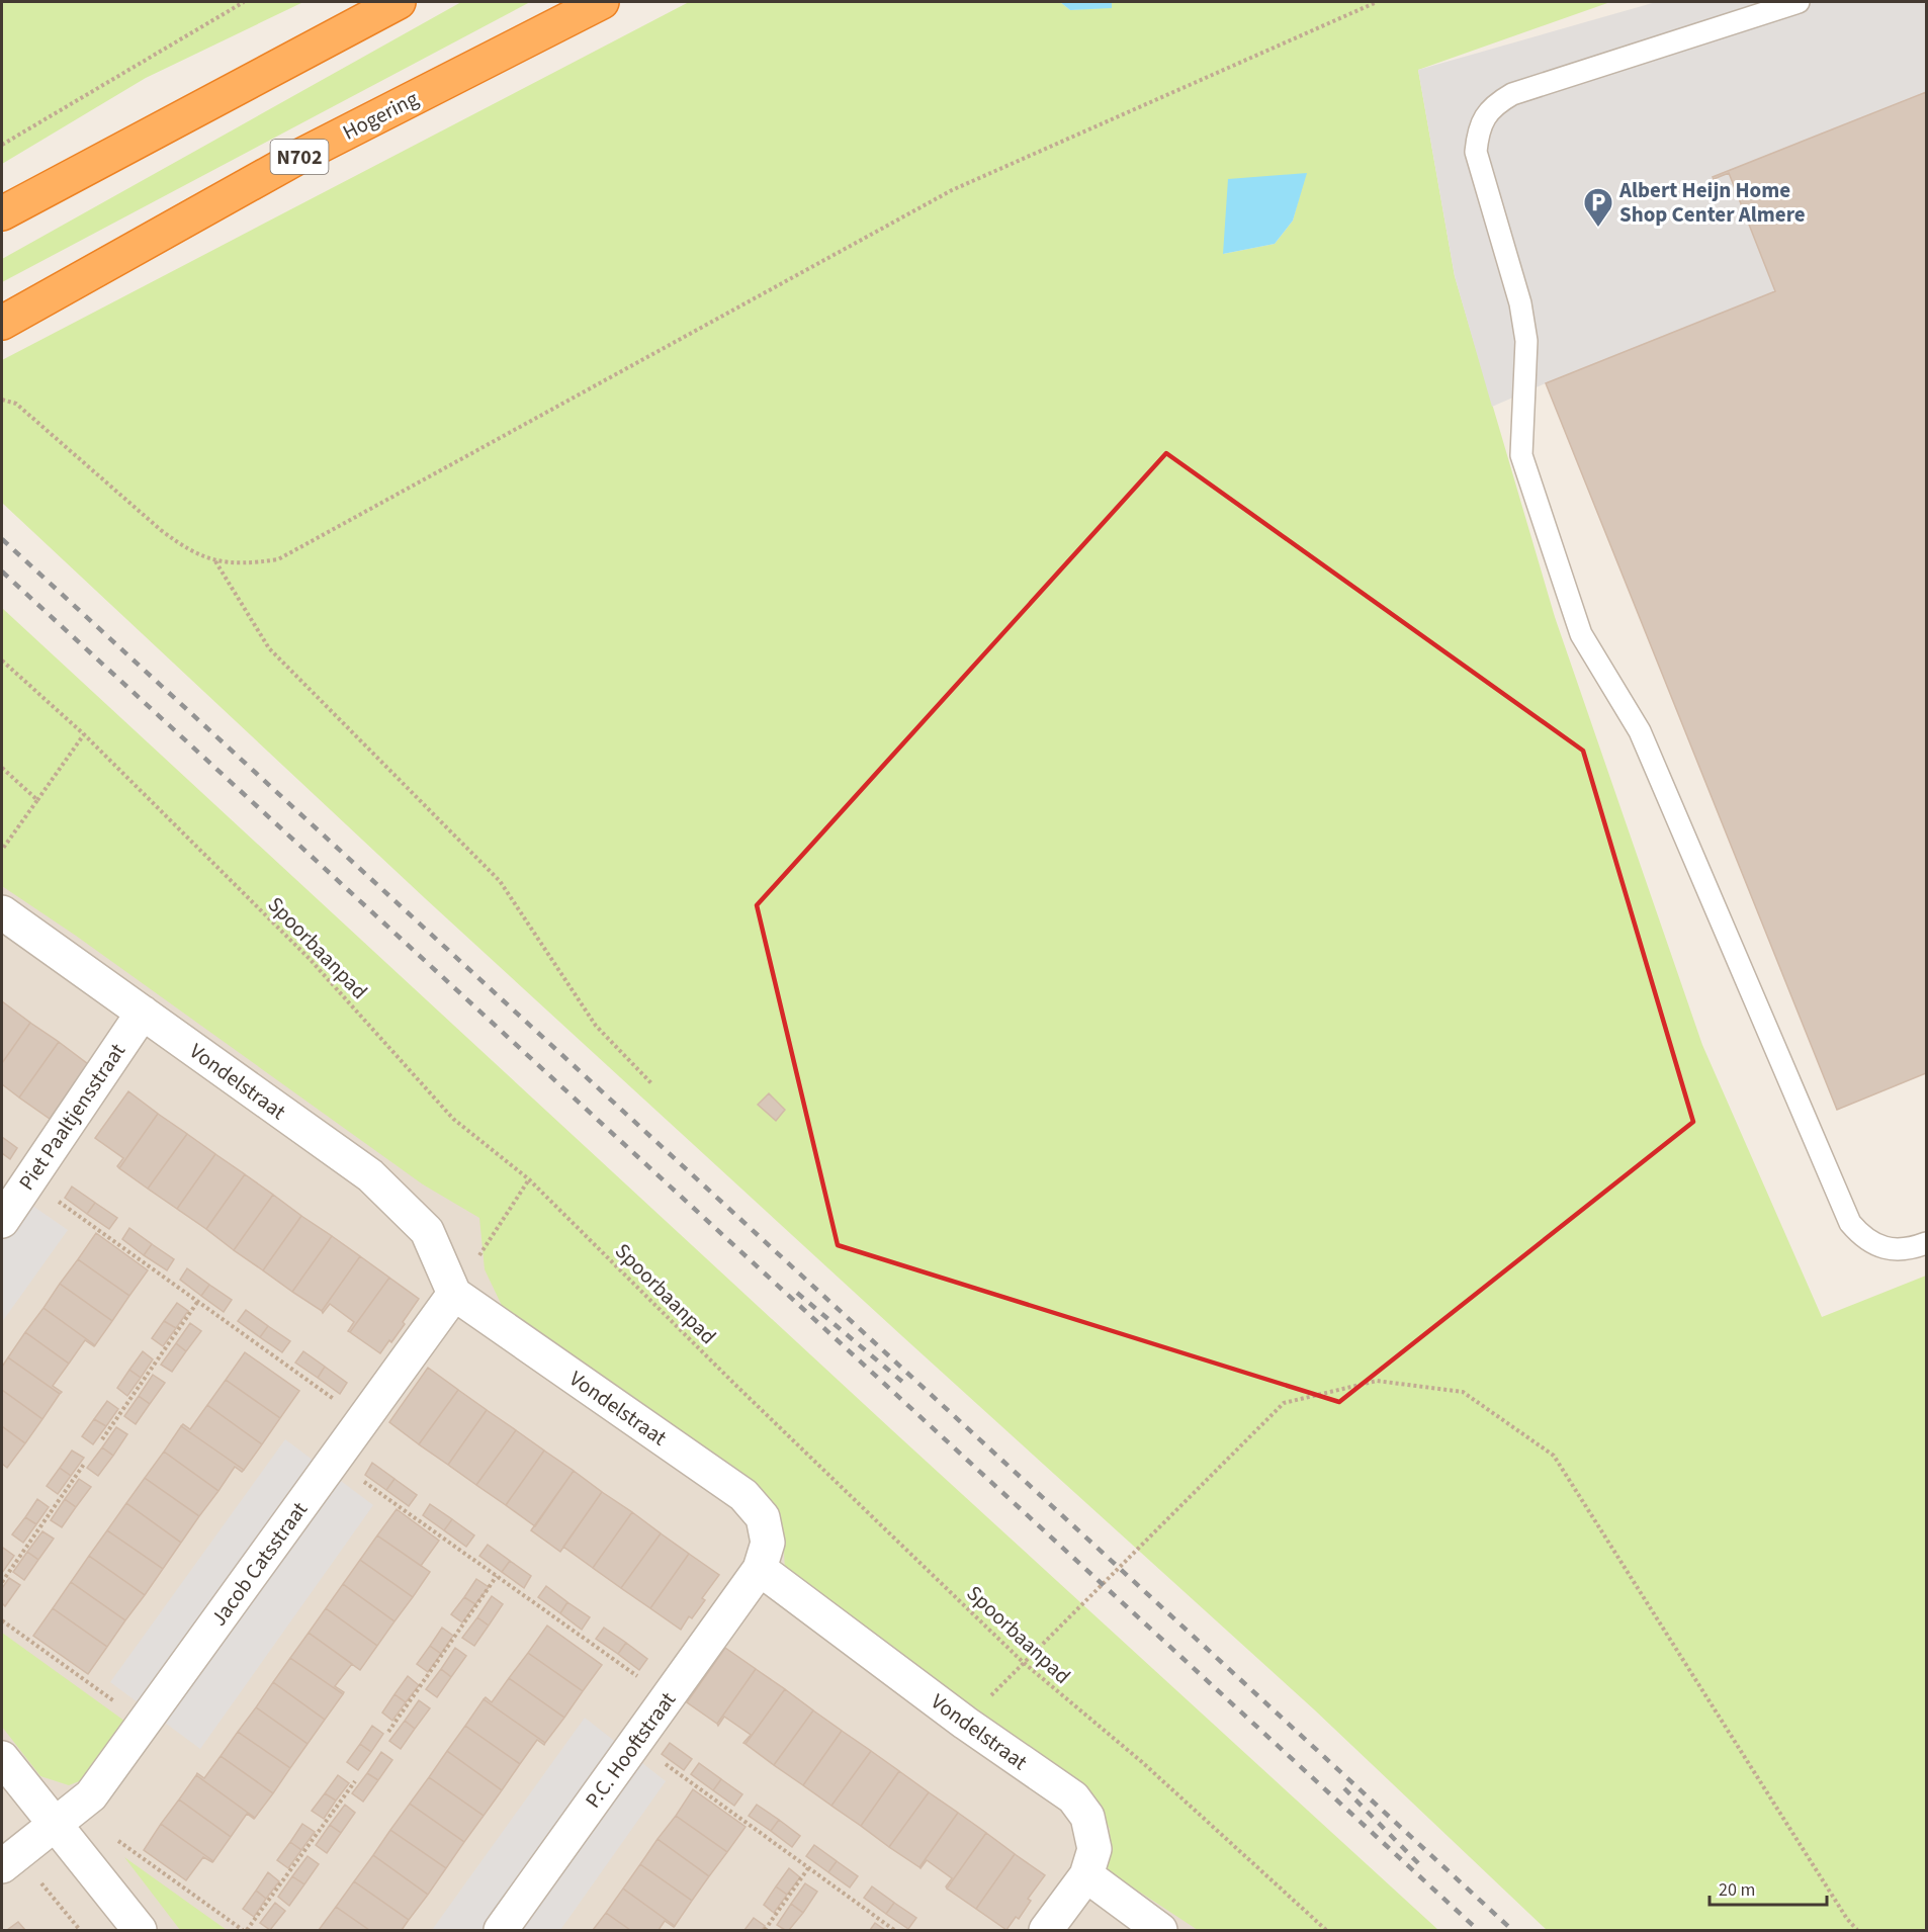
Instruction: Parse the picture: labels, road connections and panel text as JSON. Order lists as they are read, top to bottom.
{
  "streets": {
    "highway": ["Hogering", "N702"],
    "street": [
      "Vondelstraat",
      "Piet Paaltjensstraat",
      "Jacob Catsstraat",
      "P.C. Hooftstraat"
    ],
    "path": ["Spoorbaanpad"]
  },
  "crossings": [
    ["Vondelstraat", "Piet Paaltjensstraat"],
    ["Vondelstraat", "Jacob Catsstraat"],
    ["Vondelstraat", "P.C. Hooftstraat"]
  ],
  "places": {
    "parking": ["Albert Heijn Home Shop Center Almere"]
  },
  "scale_bar": "20 m"
}
